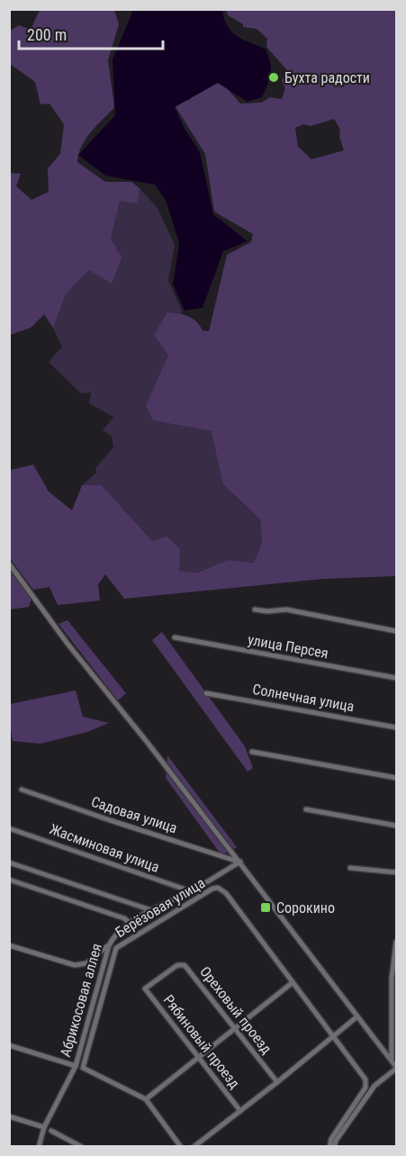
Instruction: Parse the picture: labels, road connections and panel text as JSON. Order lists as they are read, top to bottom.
{
  "streets": {
    "street": [
      "улица Персея",
      "Солнечная улица",
      "Садовая улица",
      "Жасминовая улица",
      "Берёзовая улица",
      "Абрикосовая аллея",
      "Ореховый проезд",
      "Рябиновый проезд"
    ]
  },
  "crossings": [
    ["Садовая улица", "Абрикосовая аллея"],
    ["Жасминовая улица", "Абрикосовая аллея"],
    ["Ореховый проезд", "Рябиновый проезд"]
  ],
  "places": {
    "other": ["Бухта радости"],
    "transit": ["Сорокино"]
  },
  "scale_bar": "200 m"
}
